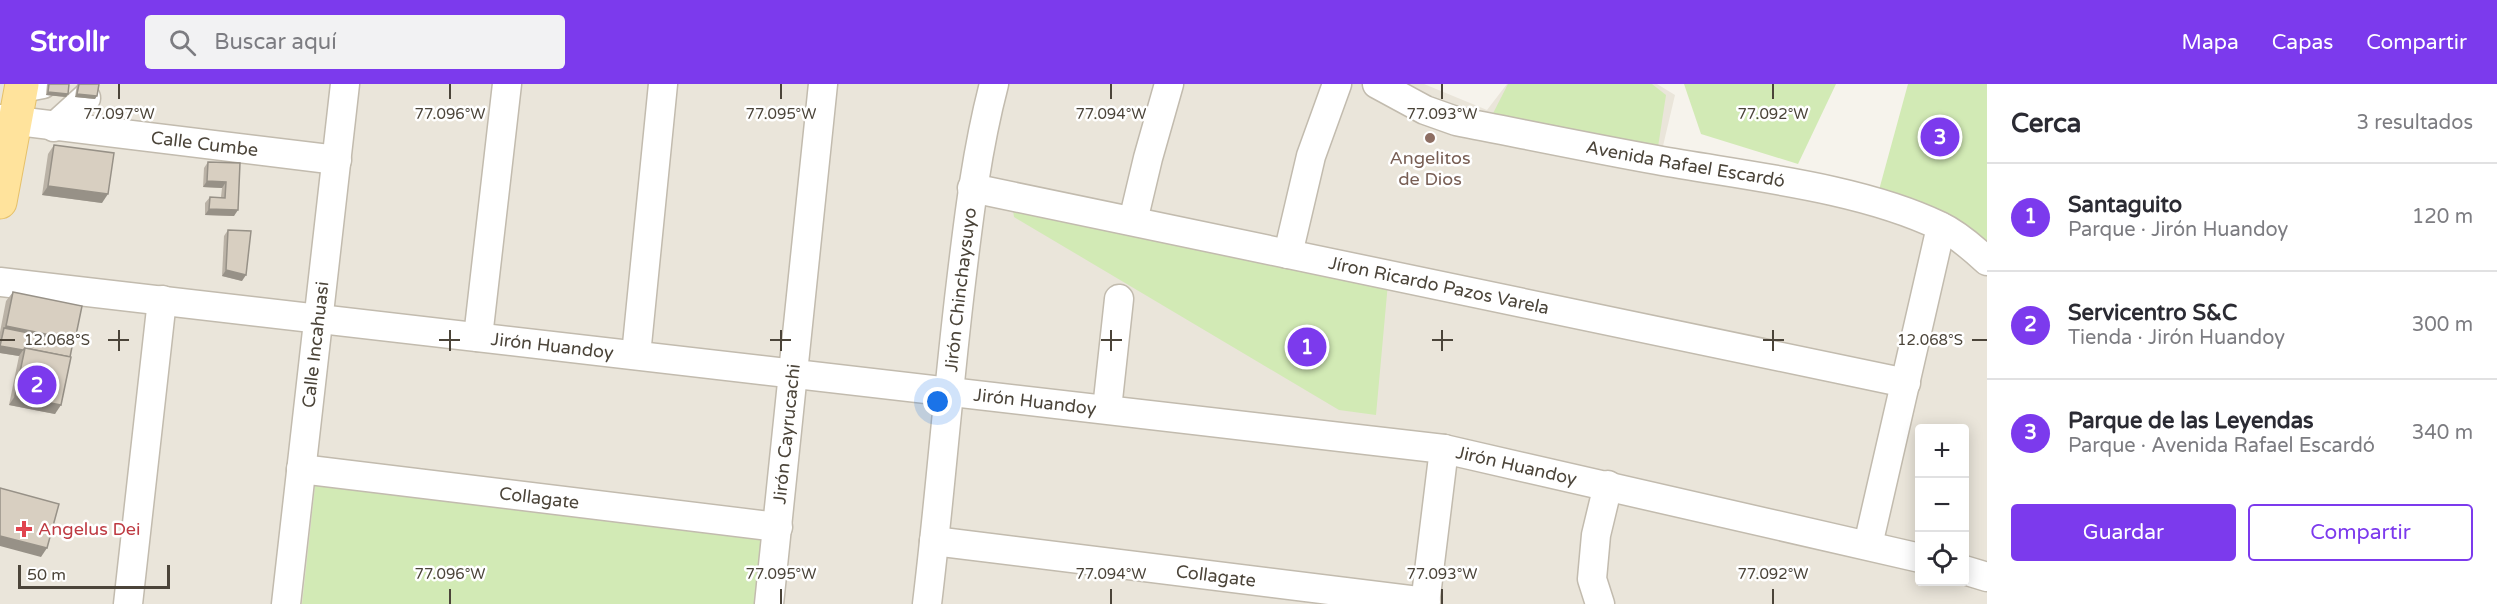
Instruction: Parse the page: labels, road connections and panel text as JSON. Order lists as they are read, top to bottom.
{
  "streets": {
    "street": [
      "Calle Cumbe",
      "Avenida Rafael Escardó",
      "Jíron Ricardo Pazos Varela",
      "Jirón Chinchaysuyo",
      "Calle Incahuasi",
      "Jirón Huandoy",
      "Jirón Cayrucachi",
      "Collagate"
    ]
  },
  "crossings": [
    ["Calle Cumbe", "Calle Incahuasi"],
    ["Jíron Ricardo Pazos Varela", "Jirón Chinchaysuyo"],
    ["Jirón Chinchaysuyo", "Jirón Huandoy"],
    ["Jirón Chinchaysuyo", "Collagate"],
    ["Calle Incahuasi", "Jirón Huandoy"],
    ["Calle Incahuasi", "Collagate"],
    ["Jirón Huandoy", "Jirón Cayrucachi"],
    ["Jirón Cayrucachi", "Collagate"]
  ],
  "places": {
    "other": ["Angelitos de Dios"],
    "health": ["Angelus Dei"]
  },
  "scale_bar": "50 m",
  "page": {
    "header": "Strollr",
    "search": "Buscar aquí",
    "nav": ["Mapa", "Capas", "Compartir"],
    "heading": ["Cerca", "3 resultados"],
    "pins": ["3", "1", "2"],
    "list": [
      {
        "mark": "1",
        "name": "Santaguito",
        "note": "Parque · Jirón Huandoy",
        "value": "120 m"
      },
      {
        "mark": "2",
        "name": "Servicentro S&C",
        "note": "Tienda · Jirón Huandoy",
        "value": "300 m"
      },
      {
        "mark": "3",
        "name": "Parque de las Leyendas",
        "note": "Parque · Avenida Rafael Escardó",
        "value": "340 m"
      }
    ],
    "map_buttons": ["+", "−"],
    "buttons": ["Guardar", "Compartir"],
    "scale": "50 m"
  },
  "coordinates": [
    "77.097°W",
    "77.096°W",
    "77.095°W",
    "77.094°W",
    "77.093°W",
    "77.092°W",
    "12.068°S"
  ]
}
